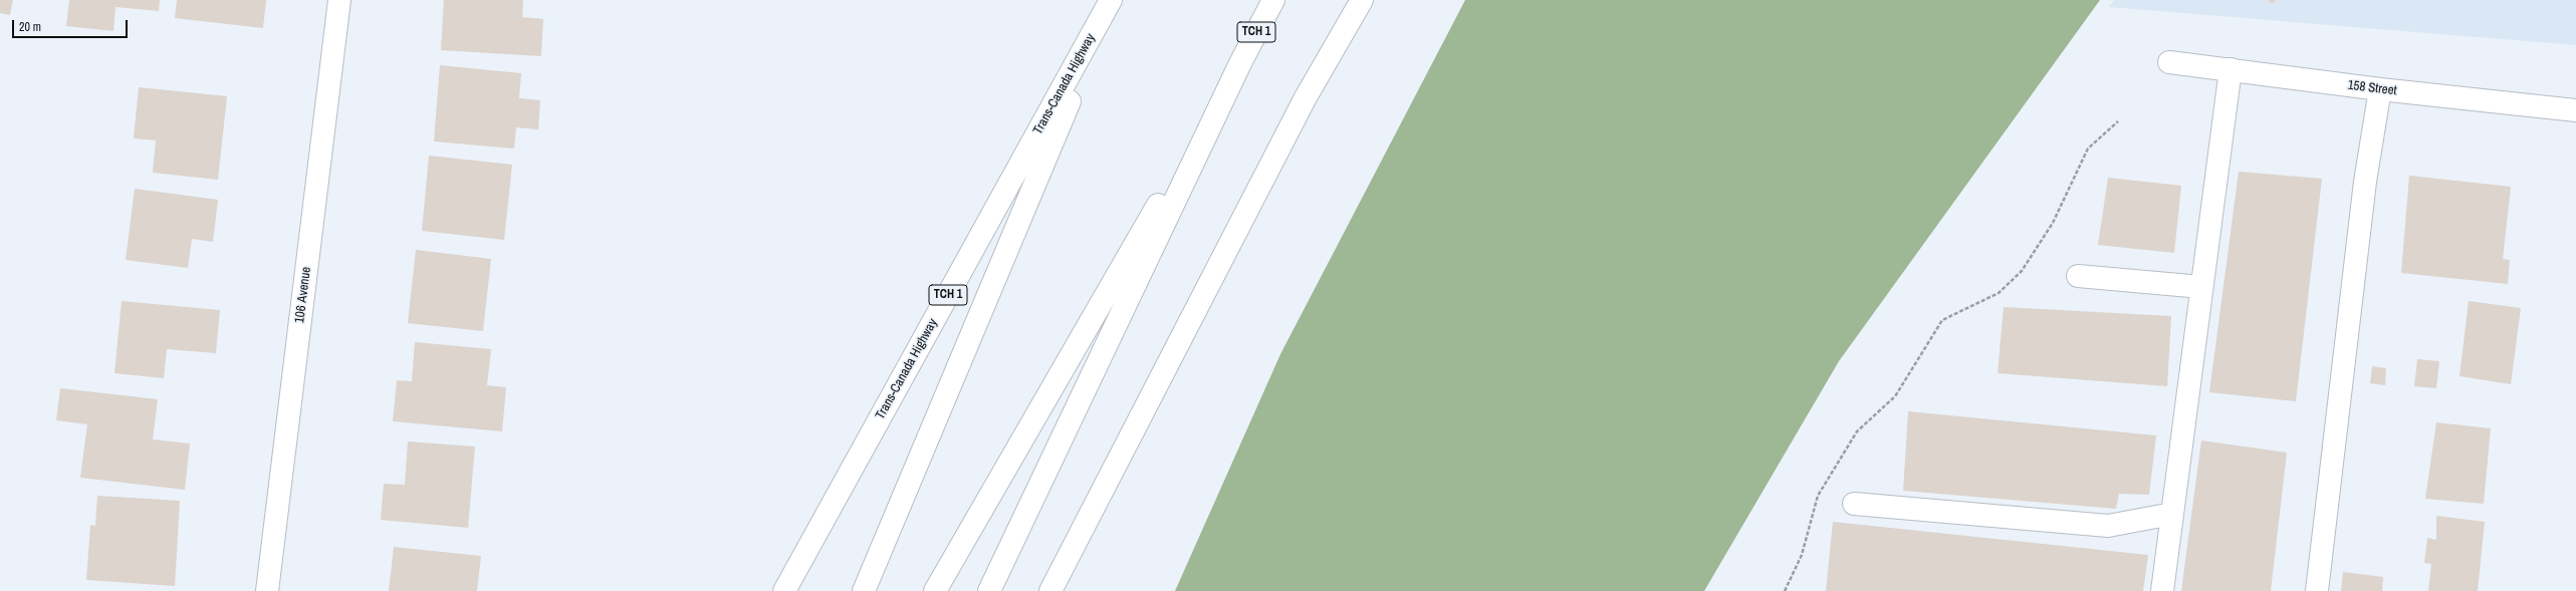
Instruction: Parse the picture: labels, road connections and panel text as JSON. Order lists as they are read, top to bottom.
{
  "streets": {
    "main road": [
      "TCH 1",
      "Trans-Canada Highway",
      "158 Street",
      "106 Avenue"
    ]
  },
  "scale_bar": "20 m"
}
